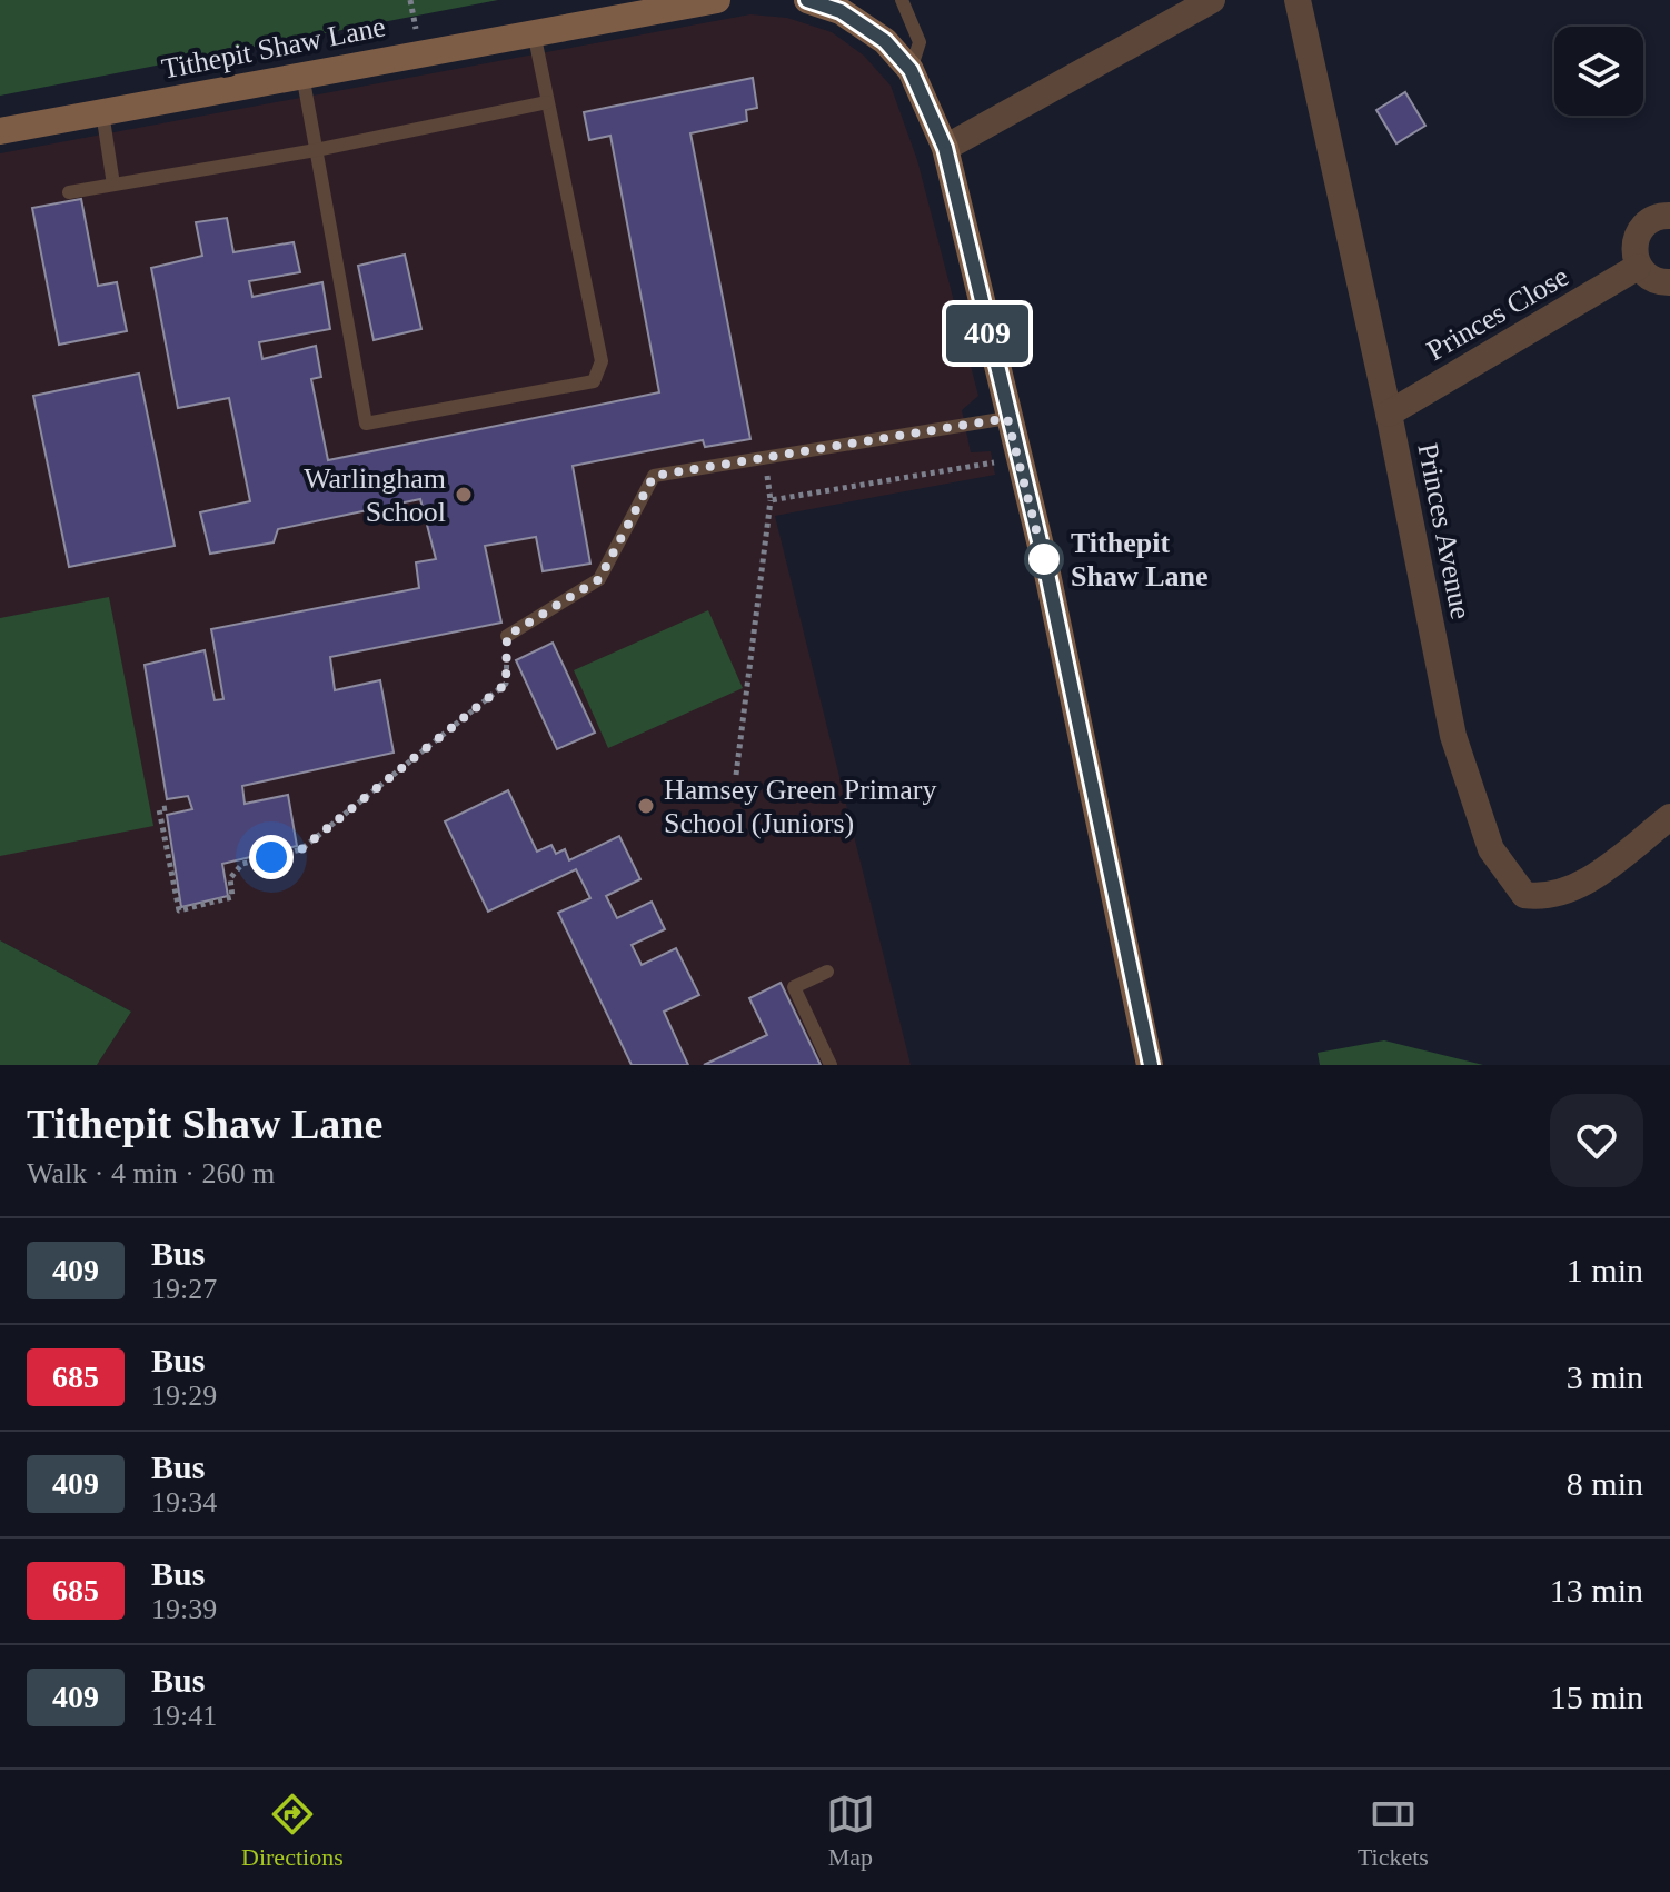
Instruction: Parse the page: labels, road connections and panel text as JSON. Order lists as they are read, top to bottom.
{
  "streets": {
    "street": ["Tithepit Shaw Lane", "Princes Close", "Princes Avenue"]
  },
  "crossings": [
    ["Princes Close", "Princes Avenue"]
  ],
  "places": ["Warlingham School", "Tithepit Shaw Lane", "Hamsey Green Primary School (Juniors)"],
  "lines": ["bus line 409"],
  "page": {
    "on_map": "409",
    "heading": ["Tithepit Shaw Lane", "Walk · 4 min · 260 m"],
    "list": [
      {
        "mark": "409",
        "name": "Bus",
        "note": "19:27",
        "value": "1 min"
      },
      {
        "mark": "685",
        "name": "Bus",
        "note": "19:29",
        "value": "3 min"
      },
      {
        "mark": "409",
        "name": "Bus",
        "note": "19:34",
        "value": "8 min"
      },
      {
        "mark": "685",
        "name": "Bus",
        "note": "19:39",
        "value": "13 min"
      },
      {
        "mark": "409",
        "name": "Bus",
        "note": "19:41",
        "value": "15 min"
      }
    ],
    "tabs": ["Directions", "Map", "Tickets"]
  }
}
